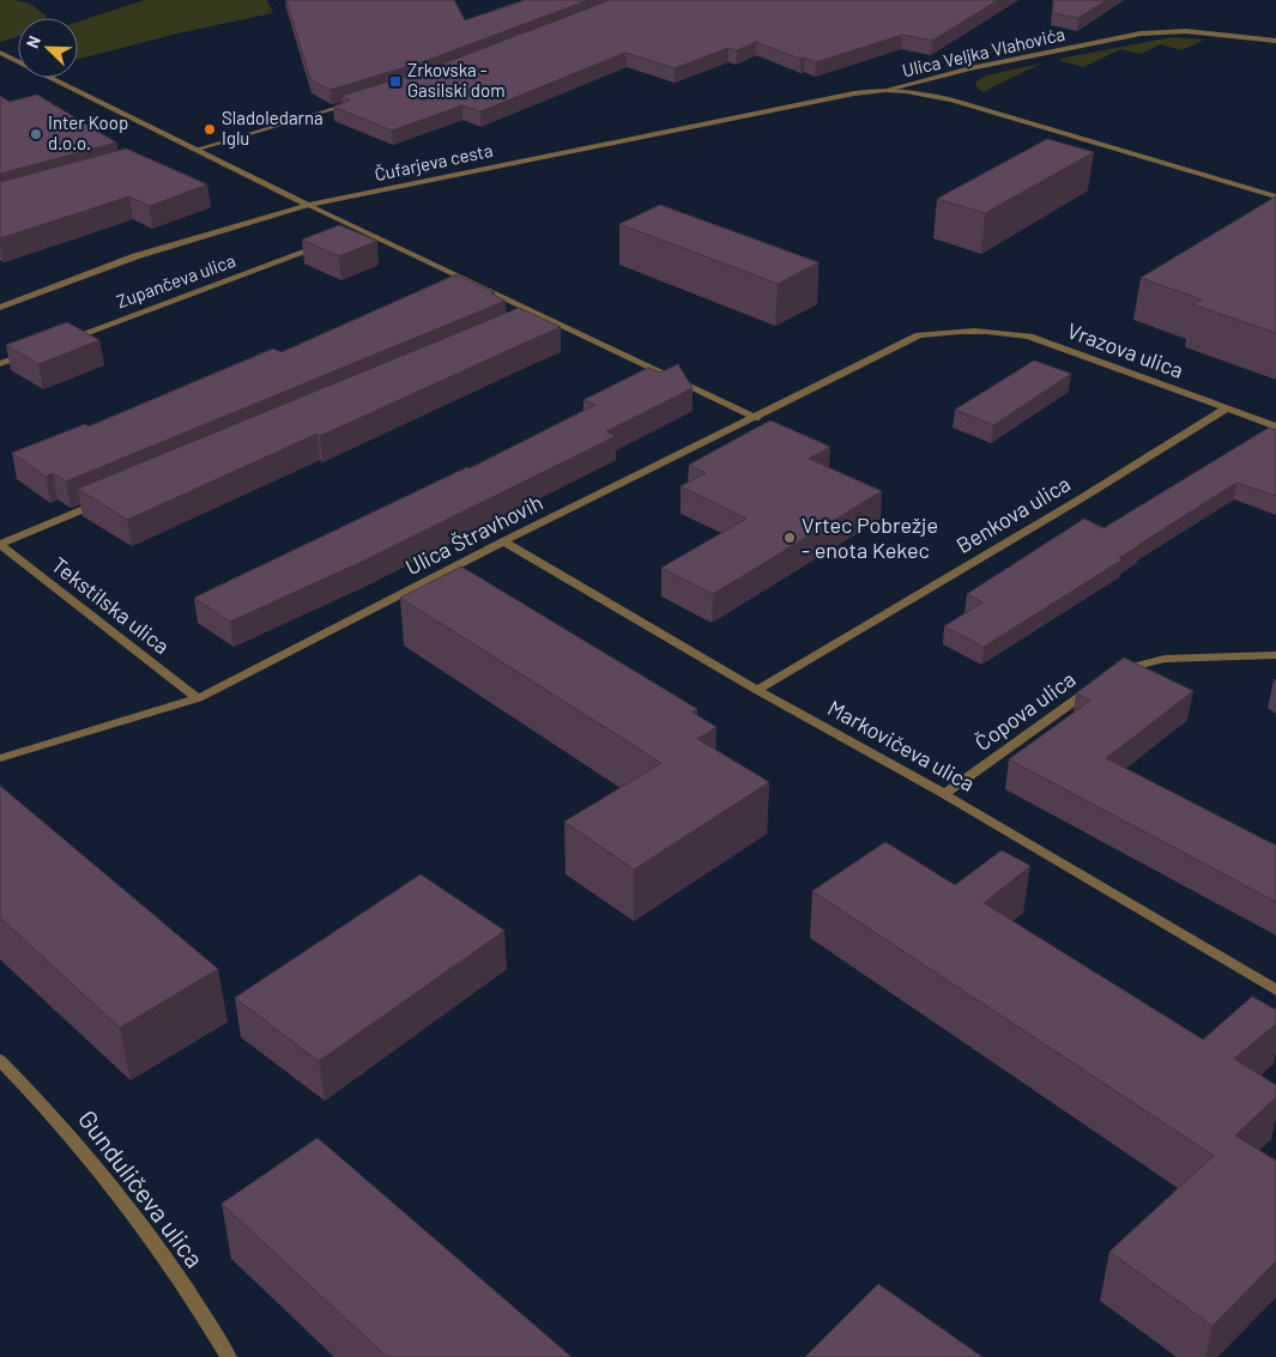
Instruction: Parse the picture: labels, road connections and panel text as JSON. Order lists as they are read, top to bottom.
{
  "streets": {
    "street": [
      "Ulica Veljka Vlahovića",
      "Čufarjeva cesta",
      "Zupančeva ulica",
      "Vrazova ulica",
      "Benkova ulica",
      "Ulica Štravhovih",
      "Tekstilska ulica",
      "Čopova ulica",
      "Markovičeva ulica",
      "Gunduličeva ulica"
    ]
  },
  "crossings": [
    ["Ulica Veljka Vlahovića", "Čufarjeva cesta"],
    ["Vrazova ulica", "Benkova ulica"],
    ["Vrazova ulica", "Ulica Štravhovih"],
    ["Benkova ulica", "Markovičeva ulica"],
    ["Ulica Štravhovih", "Tekstilska ulica"],
    ["Ulica Štravhovih", "Markovičeva ulica"],
    ["Čopova ulica", "Markovičeva ulica"]
  ],
  "places": {
    "transit": ["Zrkovska - Gasilski dom"],
    "other": ["Sladoledarna Iglu", "Inter Koop d.o.o.", "Vrtec Pobrežje - enota Kekec"]
  },
  "north": "top left"
}
